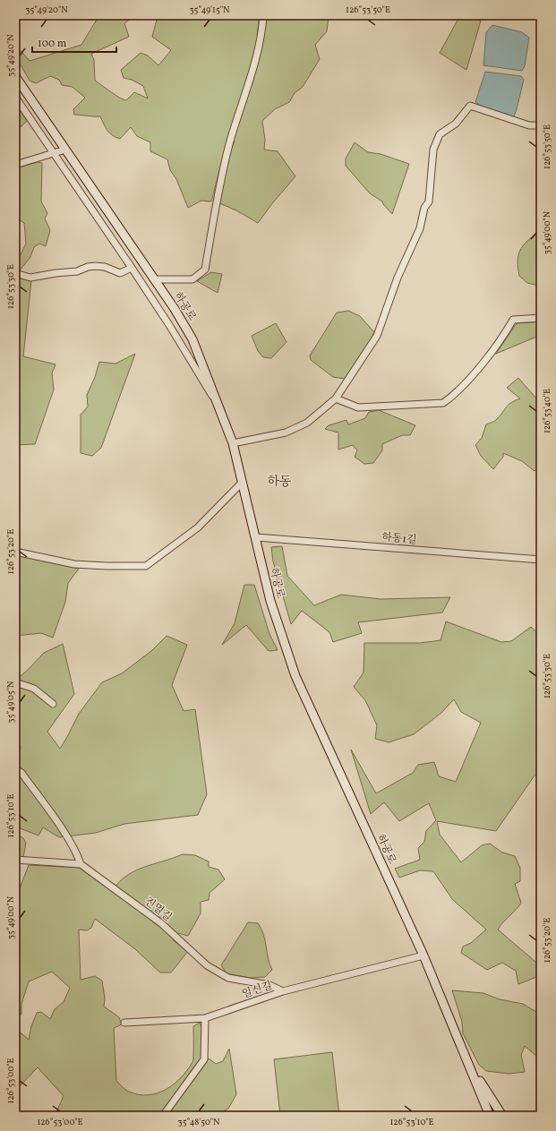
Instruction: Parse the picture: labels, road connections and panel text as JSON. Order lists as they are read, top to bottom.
{
  "streets": {
    "main road": ["하공로"],
    "street": ["하동1길", "진멀길", "일신길"]
  },
  "crossings": [
    ["하공로", "하동1길"],
    ["하공로", "일신길"],
    ["진멀길", "일신길"]
  ],
  "districts": ["하동"],
  "scale_bar": "100 m",
  "coordinates": [
    "35°49'20\"N",
    "35°49'15\"N",
    "126°53'50\"E",
    "35°49'00\"N",
    "126°53'30\"E",
    "126°53'40\"E",
    "126°53'20\"E",
    "35°49'05\"N",
    "126°53'10\"E",
    "126°53'00\"E",
    "35°48'50\"N"
  ]
}
